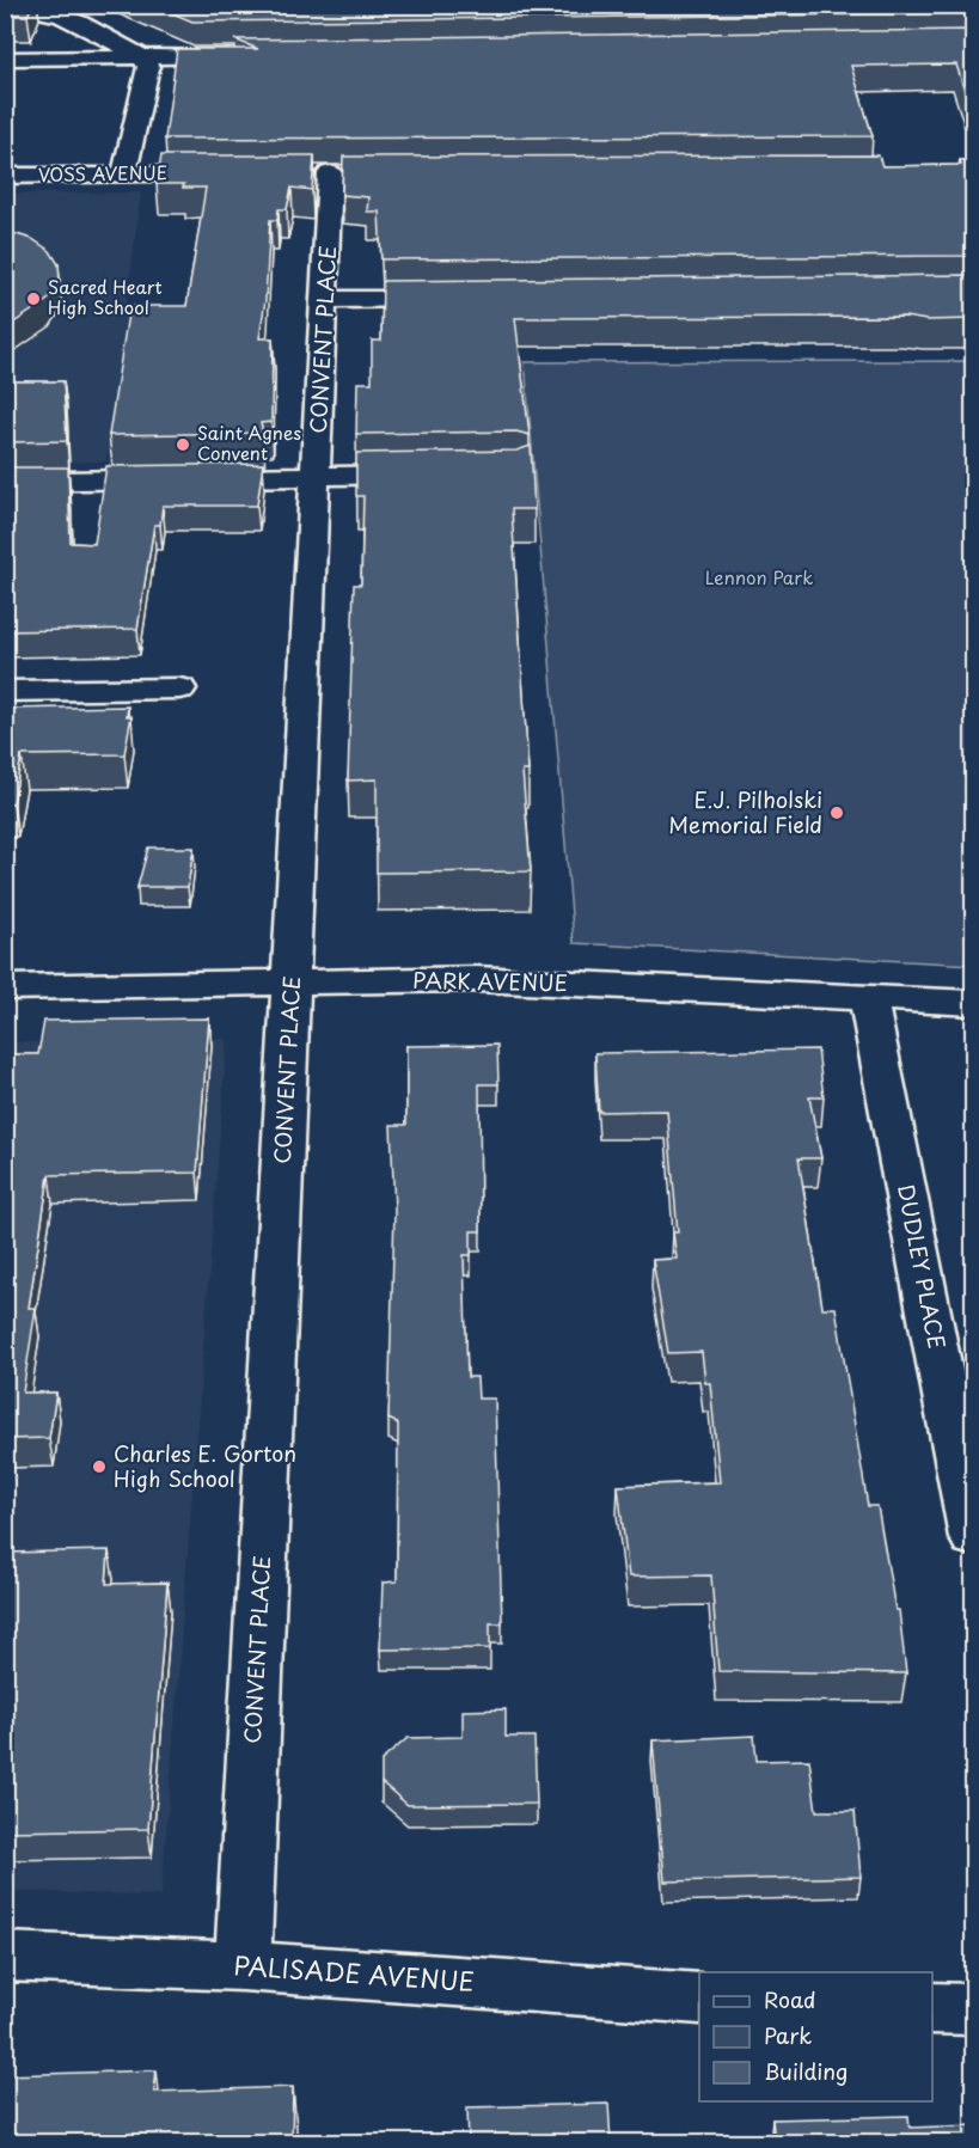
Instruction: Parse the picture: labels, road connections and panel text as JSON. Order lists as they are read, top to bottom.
{
  "streets": {
    "street": [
      "VOSS AVENUE",
      "CONVENT PLACE",
      "PARK AVENUE",
      "DUDLEY PLACE",
      "PALISADE AVENUE"
    ]
  },
  "crossings": [
    ["CONVENT PLACE", "PARK AVENUE"],
    ["CONVENT PLACE", "PALISADE AVENUE"],
    ["PARK AVENUE", "DUDLEY PLACE"]
  ],
  "parks": ["Lennon Park"],
  "places": [
    "Sacred Heart High School",
    "Saint Agnes Convent",
    "E.J. Pilholski Memorial Field",
    "Charles E. Gorton High School"
  ],
  "legend": ["Road", "Park", "Building"]
}
